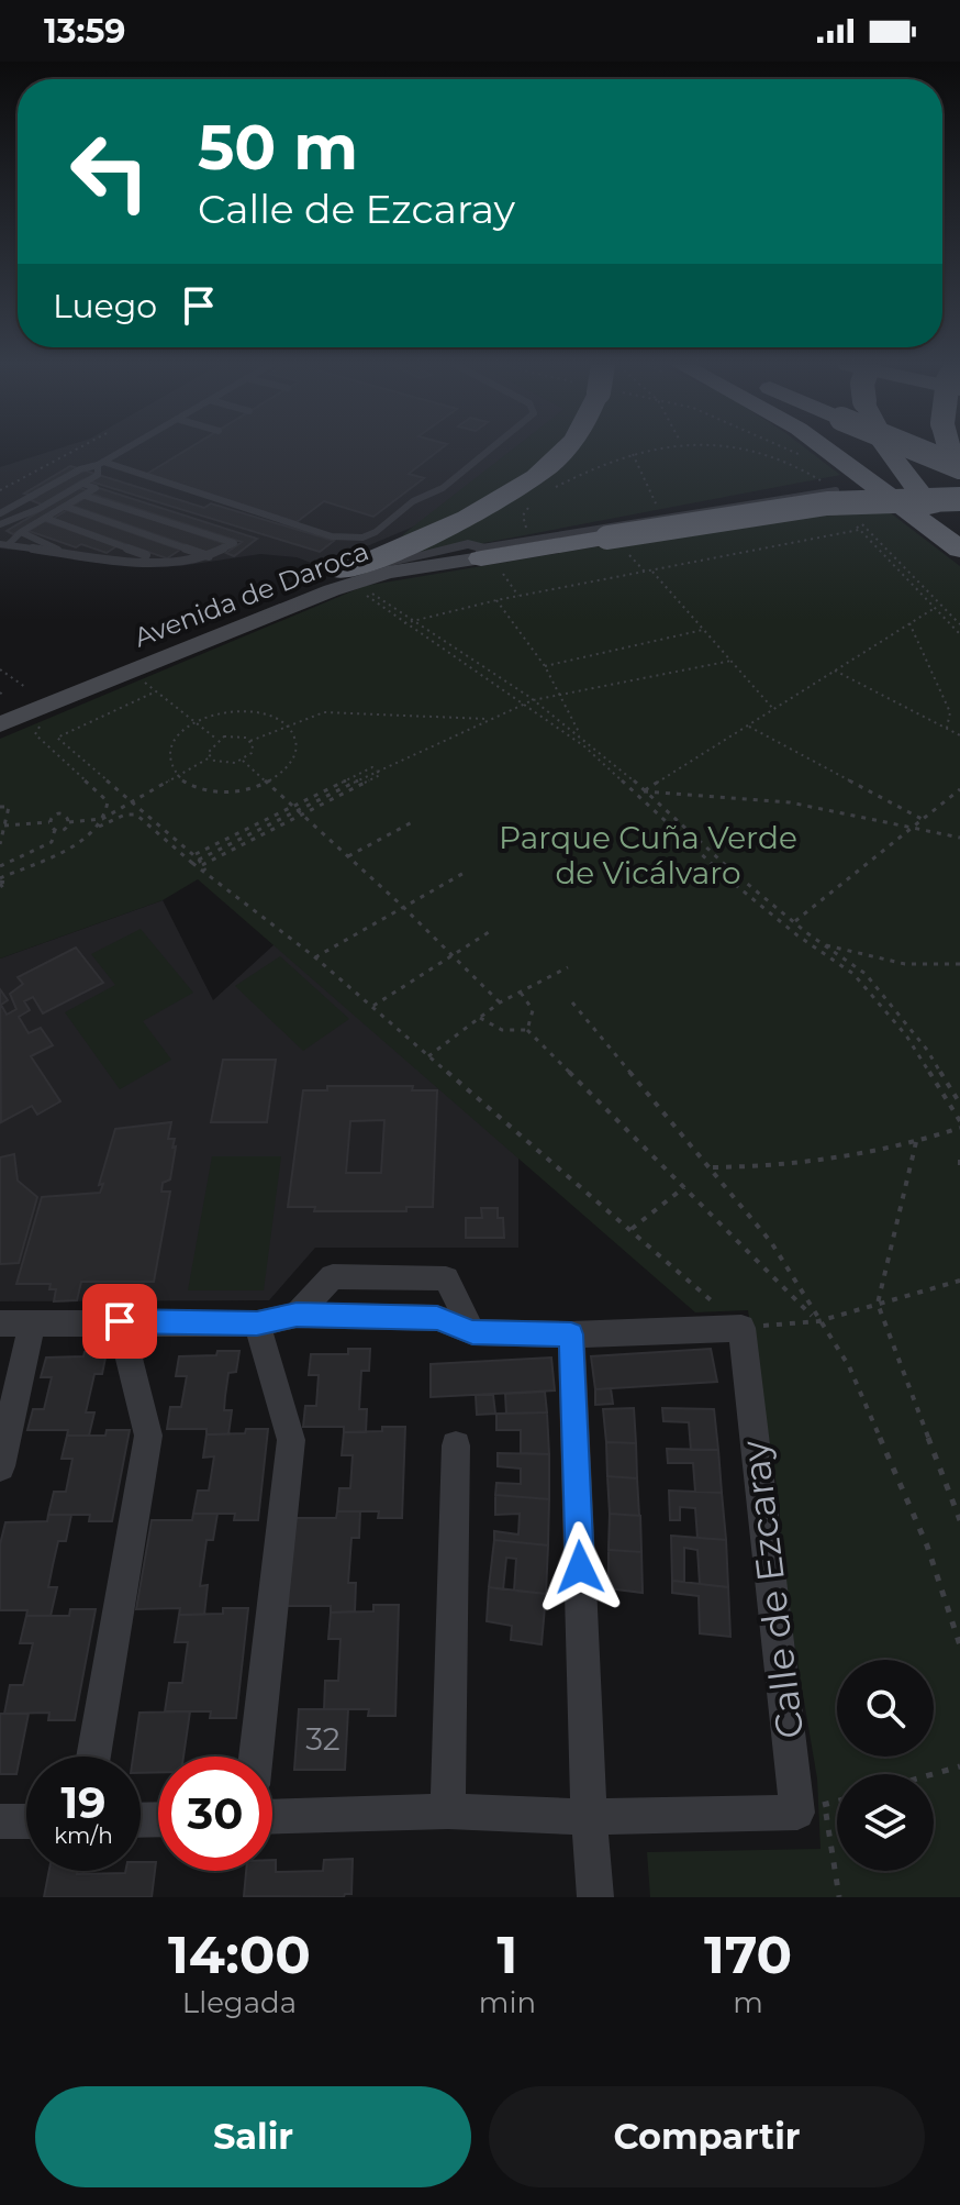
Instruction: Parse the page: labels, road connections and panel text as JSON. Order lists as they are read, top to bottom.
{
  "streets": {
    "main road": ["Avenida de Daroca"],
    "street": ["Calle de Ezcaray"]
  },
  "parks": ["Parque Cuña Verde de Vicálvaro"],
  "house_numbers": ["32"],
  "page": {
    "status": "13:59",
    "turn": ["50 m", "Calle de Ezcaray"],
    "then": "Luego",
    "speed": "19 km/h",
    "limit": "30",
    "eta": [
      "14:00",
      "Llegada",
      "1",
      "min",
      "170",
      "m"
    ],
    "buttons": ["Salir", "Compartir"]
  }
}
